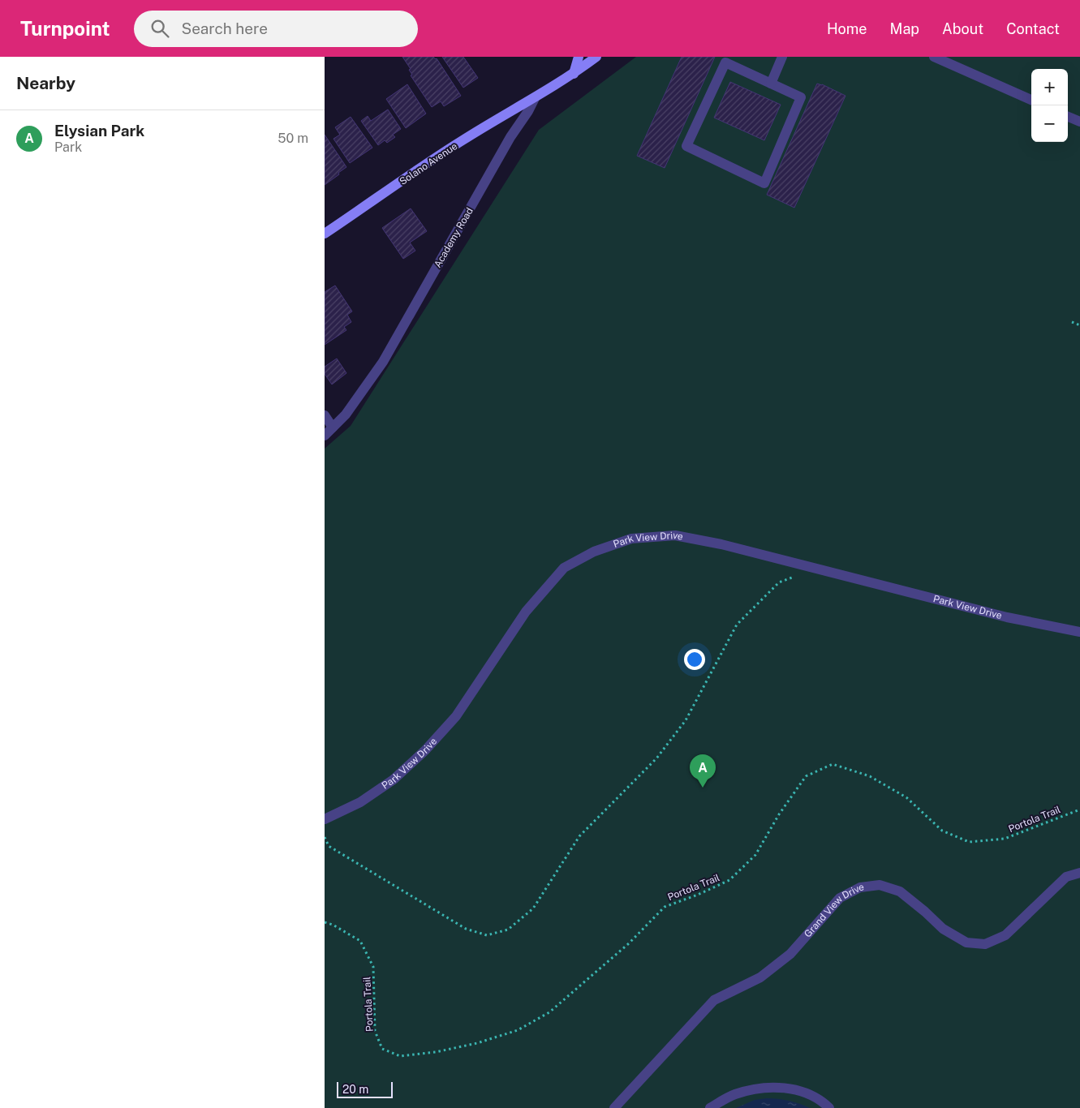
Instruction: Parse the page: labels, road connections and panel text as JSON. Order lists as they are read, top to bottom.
{
  "streets": {
    "main road": ["Solano Avenue", "Academy Road"],
    "street": ["Park View Drive", "Grand View Drive"],
    "path": ["Portola Trail"]
  },
  "crossings": [
    ["Solano Avenue", "Academy Road"]
  ],
  "scale_bar": "20 m",
  "page": {
    "header": "Turnpoint",
    "search": "Search here",
    "nav": [
      "Home",
      "Map",
      "About",
      "Contact"
    ],
    "heading": "Nearby",
    "map_buttons": ["+", "−"],
    "list": [
      {
        "mark": "A",
        "name": "Elysian Park",
        "note": "Park",
        "value": "50 m"
      }
    ],
    "pins": "A",
    "scale": "20 m"
  }
}
